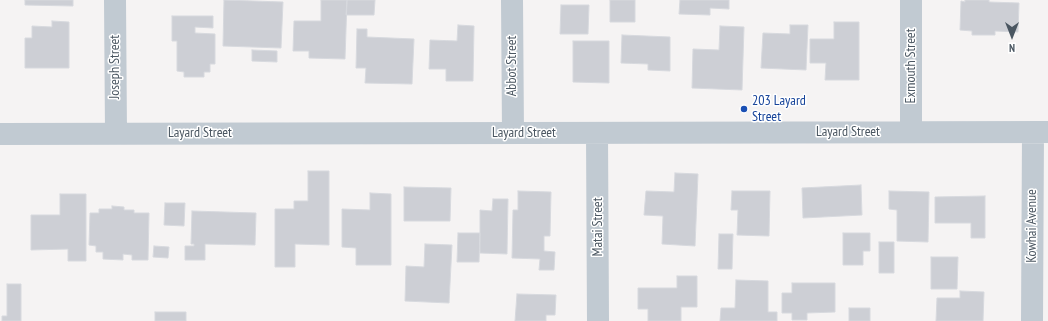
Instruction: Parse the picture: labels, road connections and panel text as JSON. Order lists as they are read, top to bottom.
{
  "streets": {
    "street": [
      "Abbot Street",
      "Exmouth Street",
      "Joseph Street",
      "Layard Street",
      "Kowhai Avenue",
      "Matai Street"
    ]
  },
  "crossings": [
    ["Abbot Street", "Layard Street"],
    ["Exmouth Street", "Layard Street"],
    ["Joseph Street", "Layard Street"],
    ["Layard Street", "Kowhai Avenue"],
    ["Layard Street", "Matai Street"]
  ],
  "places": ["203 Layard Street"],
  "north": "bottom"
}
